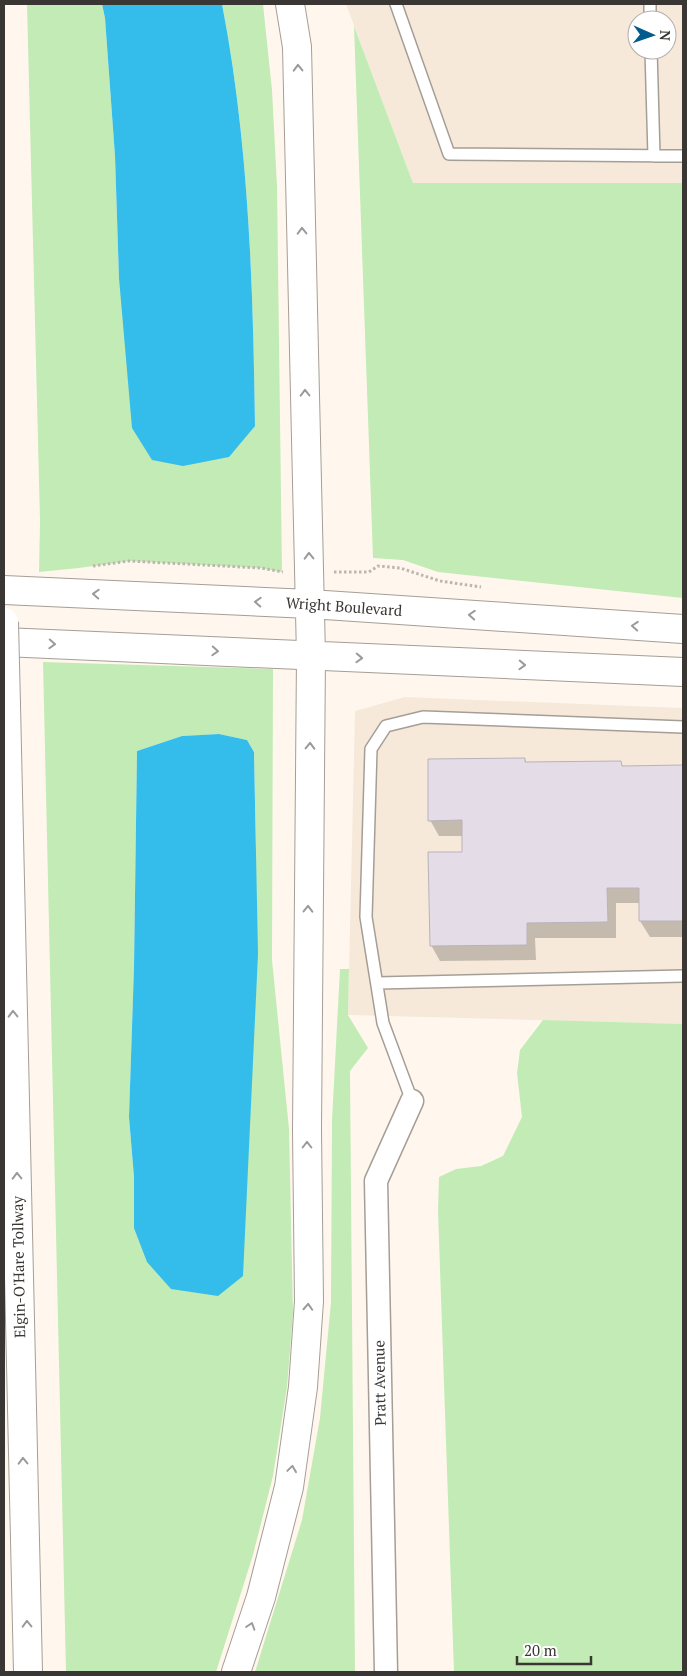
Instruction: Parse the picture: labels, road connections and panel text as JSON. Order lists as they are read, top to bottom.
{
  "streets": {
    "main road": ["Wright Boulevard", "Elgin-O'Hare Tollway"],
    "street": ["Pratt Avenue"]
  },
  "one_way": ["Elgin-O'Hare Tollway"],
  "scale_bar": "20 m",
  "north": "right"
}
